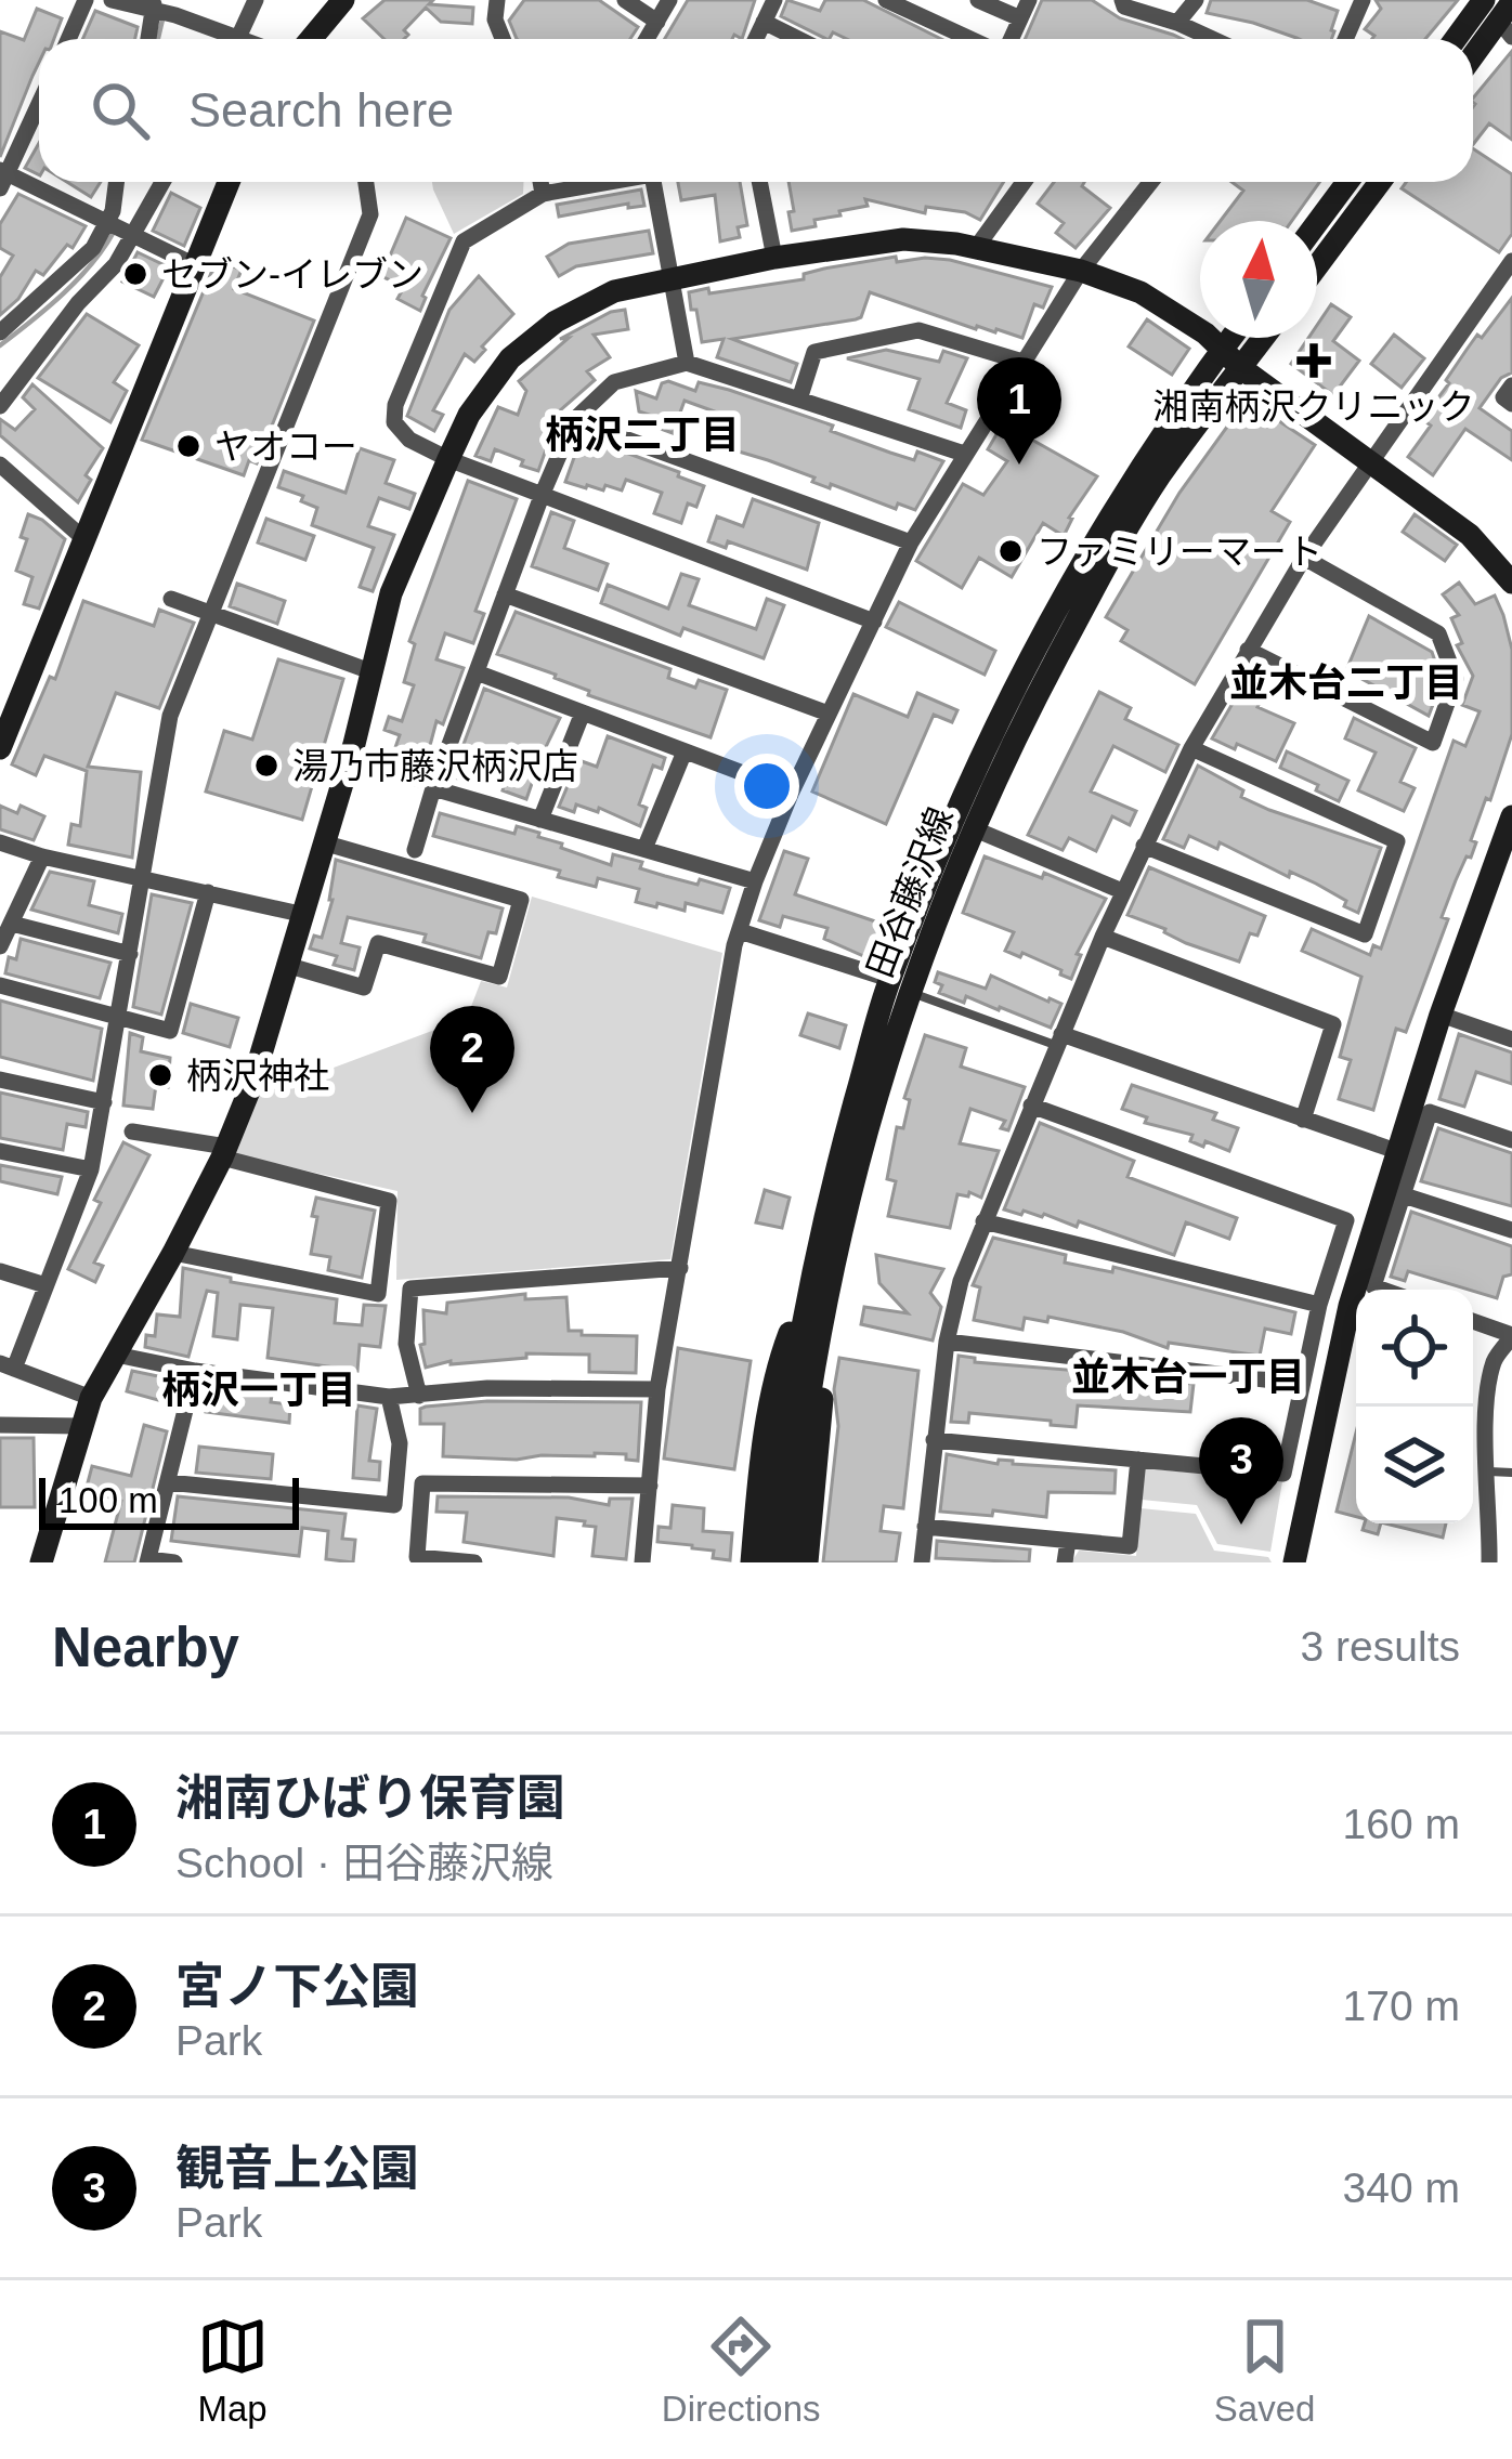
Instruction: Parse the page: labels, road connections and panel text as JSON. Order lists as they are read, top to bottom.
{
  "streets": {
    "street": ["田谷藤沢線"]
  },
  "districts": [
    "柄沢二丁目",
    "並木台二丁目",
    "並木台一丁目",
    "柄沢一丁目"
  ],
  "places": {
    "other": [
      "セブン-イレブン",
      "ヤオコー",
      "ファミリーマート",
      "湯乃市藤沢柄沢店",
      "柄沢神社"
    ],
    "health": ["湘南柄沢クリニック"]
  },
  "scale_bar": "100 m",
  "north": "top",
  "page": {
    "search": "Search here",
    "pins": ["1", "2", "3"],
    "scale": "100 m",
    "heading": ["Nearby", "3 results"],
    "list": [
      {
        "mark": "1",
        "name": "湘南ひばり保育園",
        "note": "School · 田谷藤沢線",
        "value": "160 m"
      },
      {
        "mark": "2",
        "name": "宮ノ下公園",
        "note": "Park",
        "value": "170 m"
      },
      {
        "mark": "3",
        "name": "観音上公園",
        "note": "Park",
        "value": "340 m"
      }
    ],
    "nav": ["Map", "Directions", "Saved"]
  }
}
